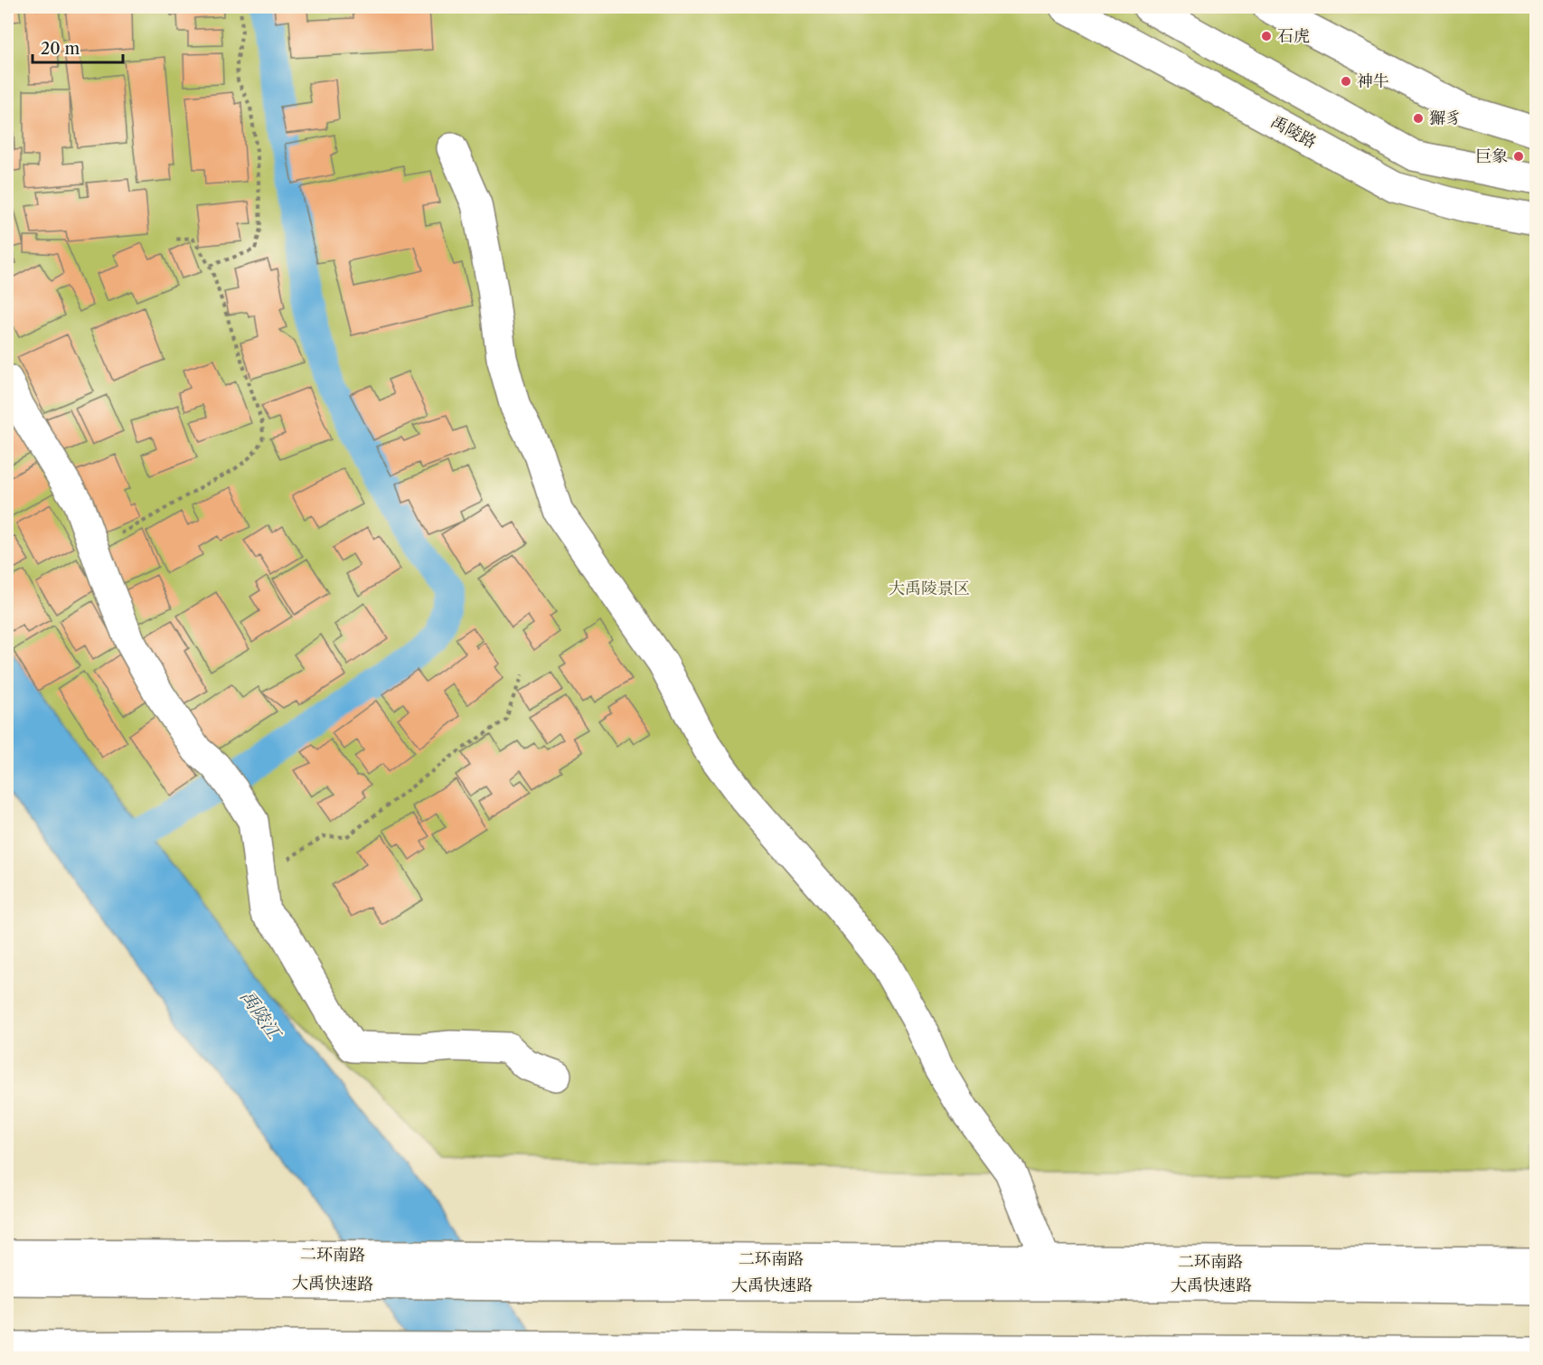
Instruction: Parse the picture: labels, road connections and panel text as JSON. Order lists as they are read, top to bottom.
{
  "streets": {
    "main road": ["禹陵路", "二环南路", "大禹快速路"]
  },
  "water": ["禹陵江"],
  "parks": ["大禹陵景区"],
  "places": [
    "石虎",
    "神牛",
    "獬豸",
    "巨象"
  ],
  "scale_bar": "20 m"
}
